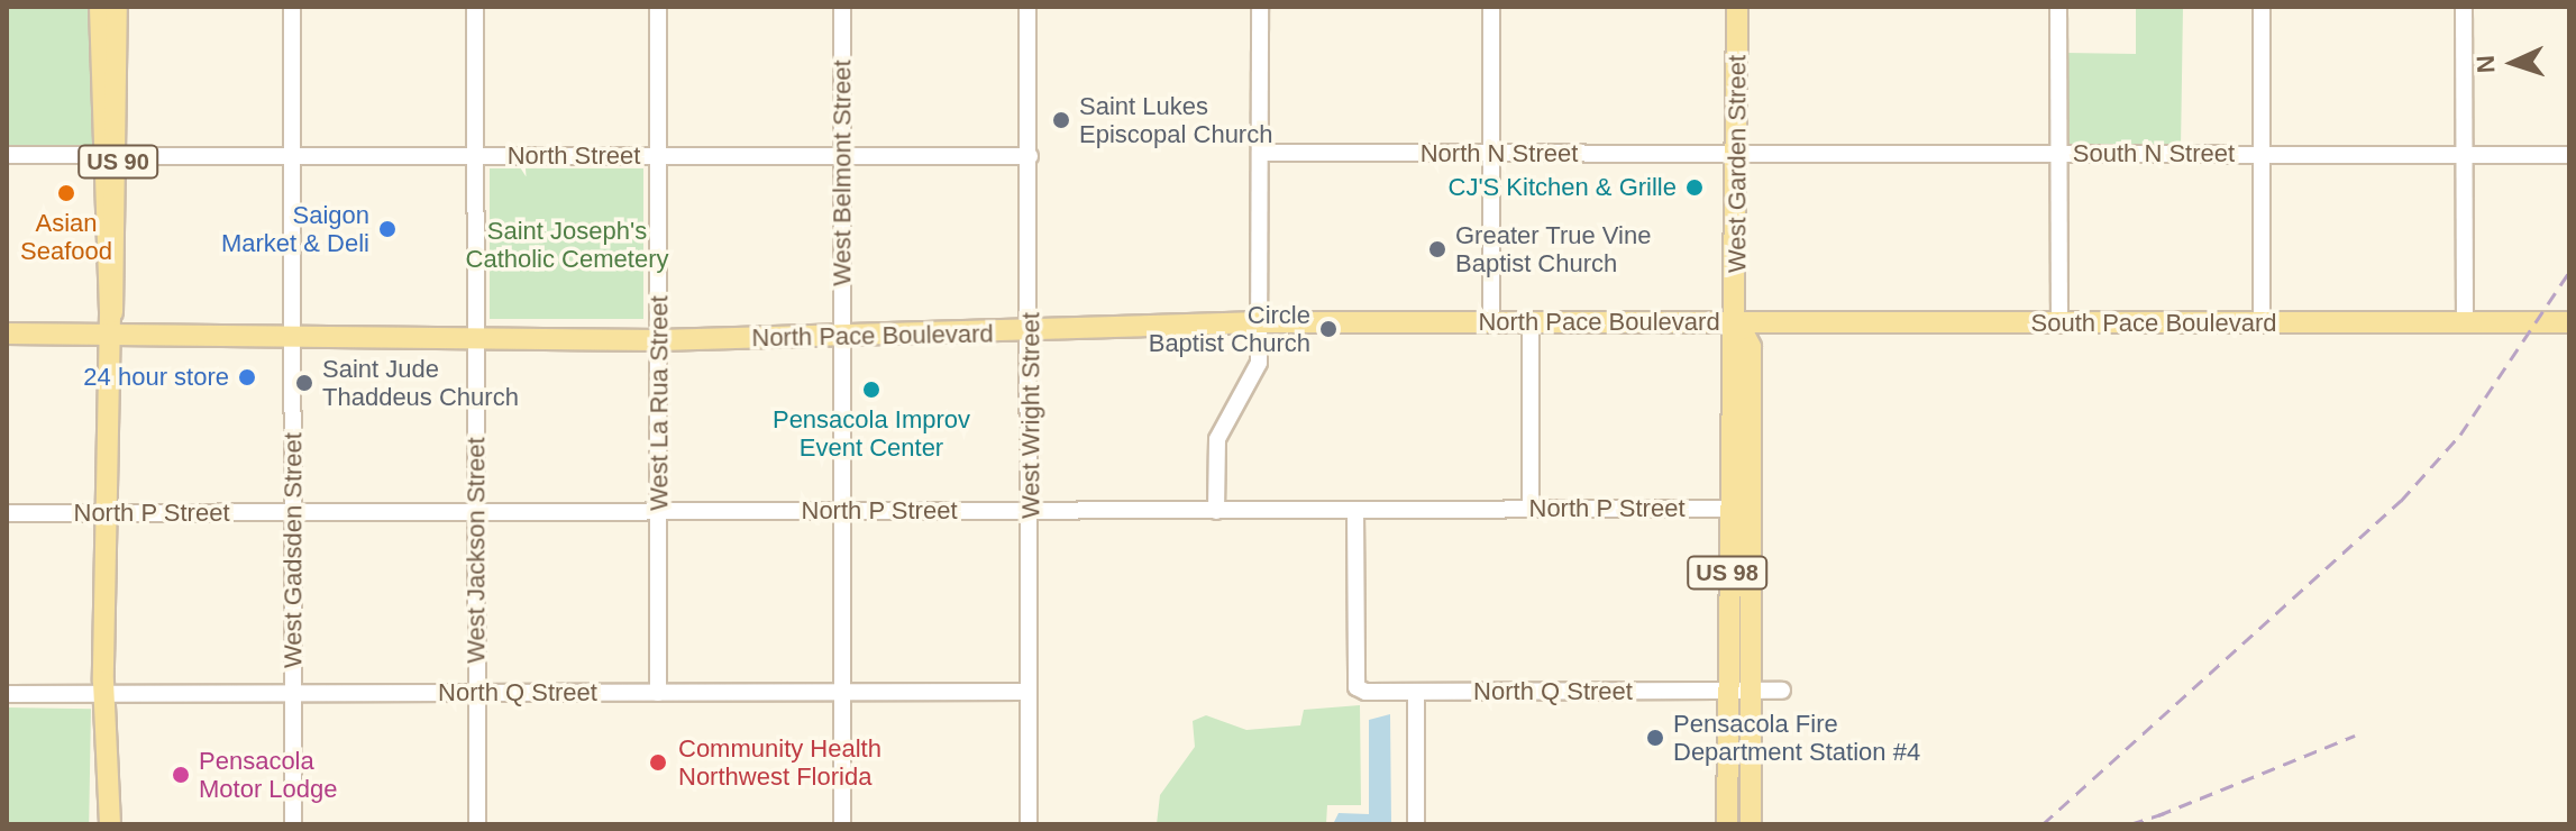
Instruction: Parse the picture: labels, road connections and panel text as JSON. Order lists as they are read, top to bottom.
{
  "streets": {
    "main road": [
      "US 90",
      "West Garden Street",
      "North Pace Boulevard",
      "South Pace Boulevard",
      "US 98"
    ],
    "street": [
      "North N Street",
      "South N Street",
      "North Street",
      "West Belmont Street",
      "West La Rua Street",
      "West Wright Street",
      "North P Street",
      "West Gadsden Street",
      "West Jackson Street",
      "North Q Street"
    ]
  },
  "crossings": [
    ["North N Street", "South N Street"],
    ["North N Street", "West Garden Street"],
    ["South N Street", "West Garden Street"],
    ["North Street", "US 90"],
    ["North Street", "West Belmont Street"],
    ["North Street", "West La Rua Street"],
    ["North Street", "West Wright Street"],
    ["North Street", "West Gadsden Street"],
    ["North Street", "West Jackson Street"],
    ["US 90", "North Pace Boulevard"],
    ["US 90", "North P Street"],
    ["US 90", "North Q Street"],
    ["West Garden Street", "North Pace Boulevard"],
    ["West Garden Street", "South Pace Boulevard"],
    ["West Garden Street", "US 98"],
    ["West Belmont Street", "North Pace Boulevard"],
    ["West Belmont Street", "North P Street"],
    ["West Belmont Street", "North Q Street"],
    ["North Pace Boulevard", "South Pace Boulevard"],
    ["North Pace Boulevard", "West La Rua Street"],
    ["North Pace Boulevard", "West Wright Street"],
    ["North Pace Boulevard", "West Gadsden Street"],
    ["North Pace Boulevard", "West Jackson Street"],
    ["North Pace Boulevard", "US 98"],
    ["South Pace Boulevard", "US 98"],
    ["West La Rua Street", "North P Street"],
    ["West La Rua Street", "North Q Street"],
    ["West Wright Street", "North P Street"],
    ["West Wright Street", "North Q Street"],
    ["North P Street", "West Gadsden Street"],
    ["North P Street", "West Jackson Street"],
    ["North P Street", "US 98"],
    ["North P Street", "North Q Street"],
    ["West Gadsden Street", "North Q Street"],
    ["West Jackson Street", "North Q Street"],
    ["US 98", "North Q Street"]
  ],
  "parks": ["Saint Joseph's Catholic Cemetery"],
  "places": [
    "Saint Lukes Episcopal Church",
    "CJ'S Kitchen & Grille",
    "Asian Seafood",
    "Saigon Market & Deli",
    "Greater True Vine Baptist Church",
    "Circle Baptist Church",
    "24 hour store",
    "Saint Jude Thaddeus Church",
    "Pensacola Improv Event Center",
    "Pensacola Fire Department Station #4",
    "Community Health Northwest Florida",
    "Pensacola Motor Lodge"
  ],
  "north": "left"
}
